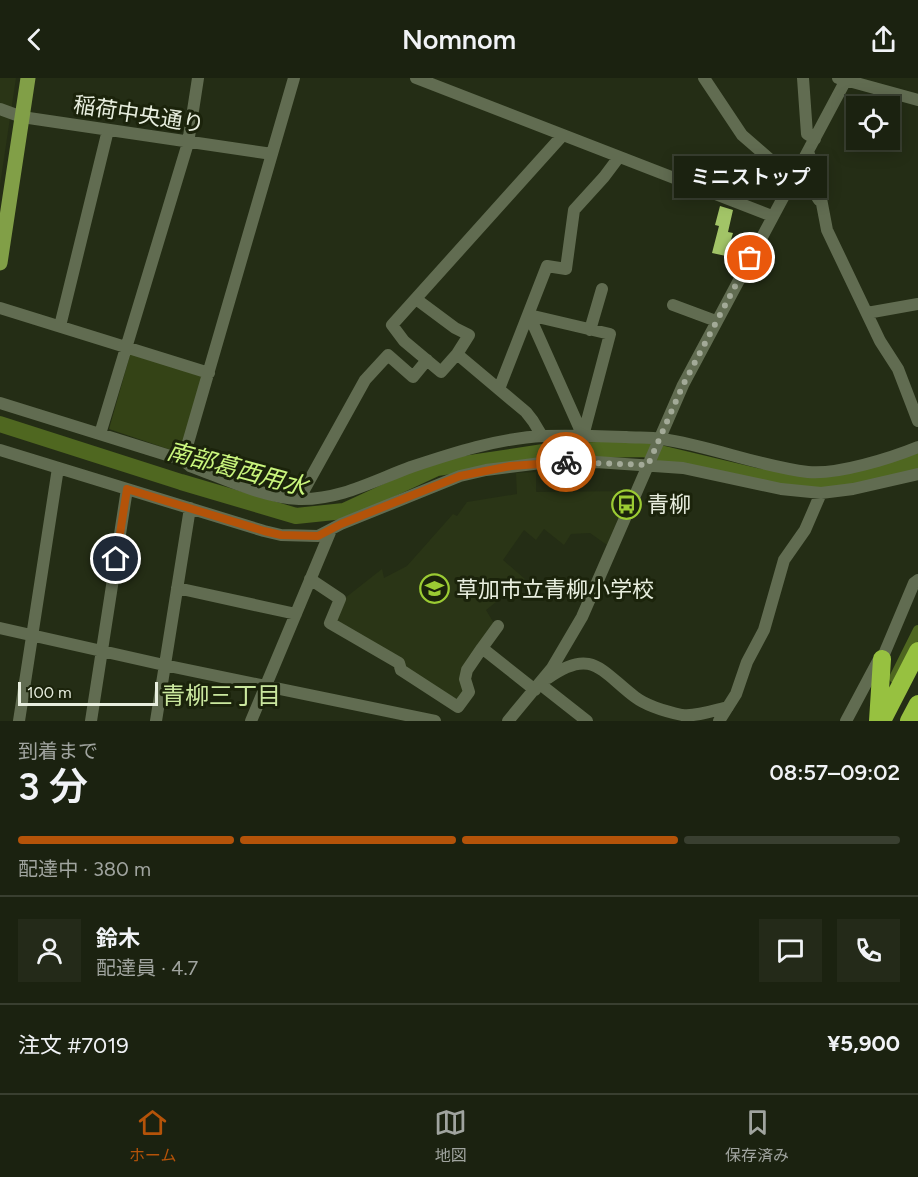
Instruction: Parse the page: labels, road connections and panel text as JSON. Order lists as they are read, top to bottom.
{
  "streets": {
    "street": ["稲荷中央通り"]
  },
  "districts": ["青柳三丁目"],
  "water": ["南部葛西用水"],
  "places": {
    "other": ["ミニストップ"],
    "bus stop": ["青柳"],
    "school or university": ["草加市立青柳小学校"]
  },
  "scale_bar": "100 m",
  "page": {
    "header": "Nomnom",
    "bubble": "ミニストップ",
    "scale": "100 m",
    "heading": ["3 分", "到着まで", "08:57–09:02"],
    "panel": [
      "鈴木",
      "配達員 · 4.7",
      "注文 #7019",
      "¥5,900"
    ],
    "bar": "配達中 · 380 m",
    "tabs": ["ホーム", "地図", "保存済み"]
  }
}
